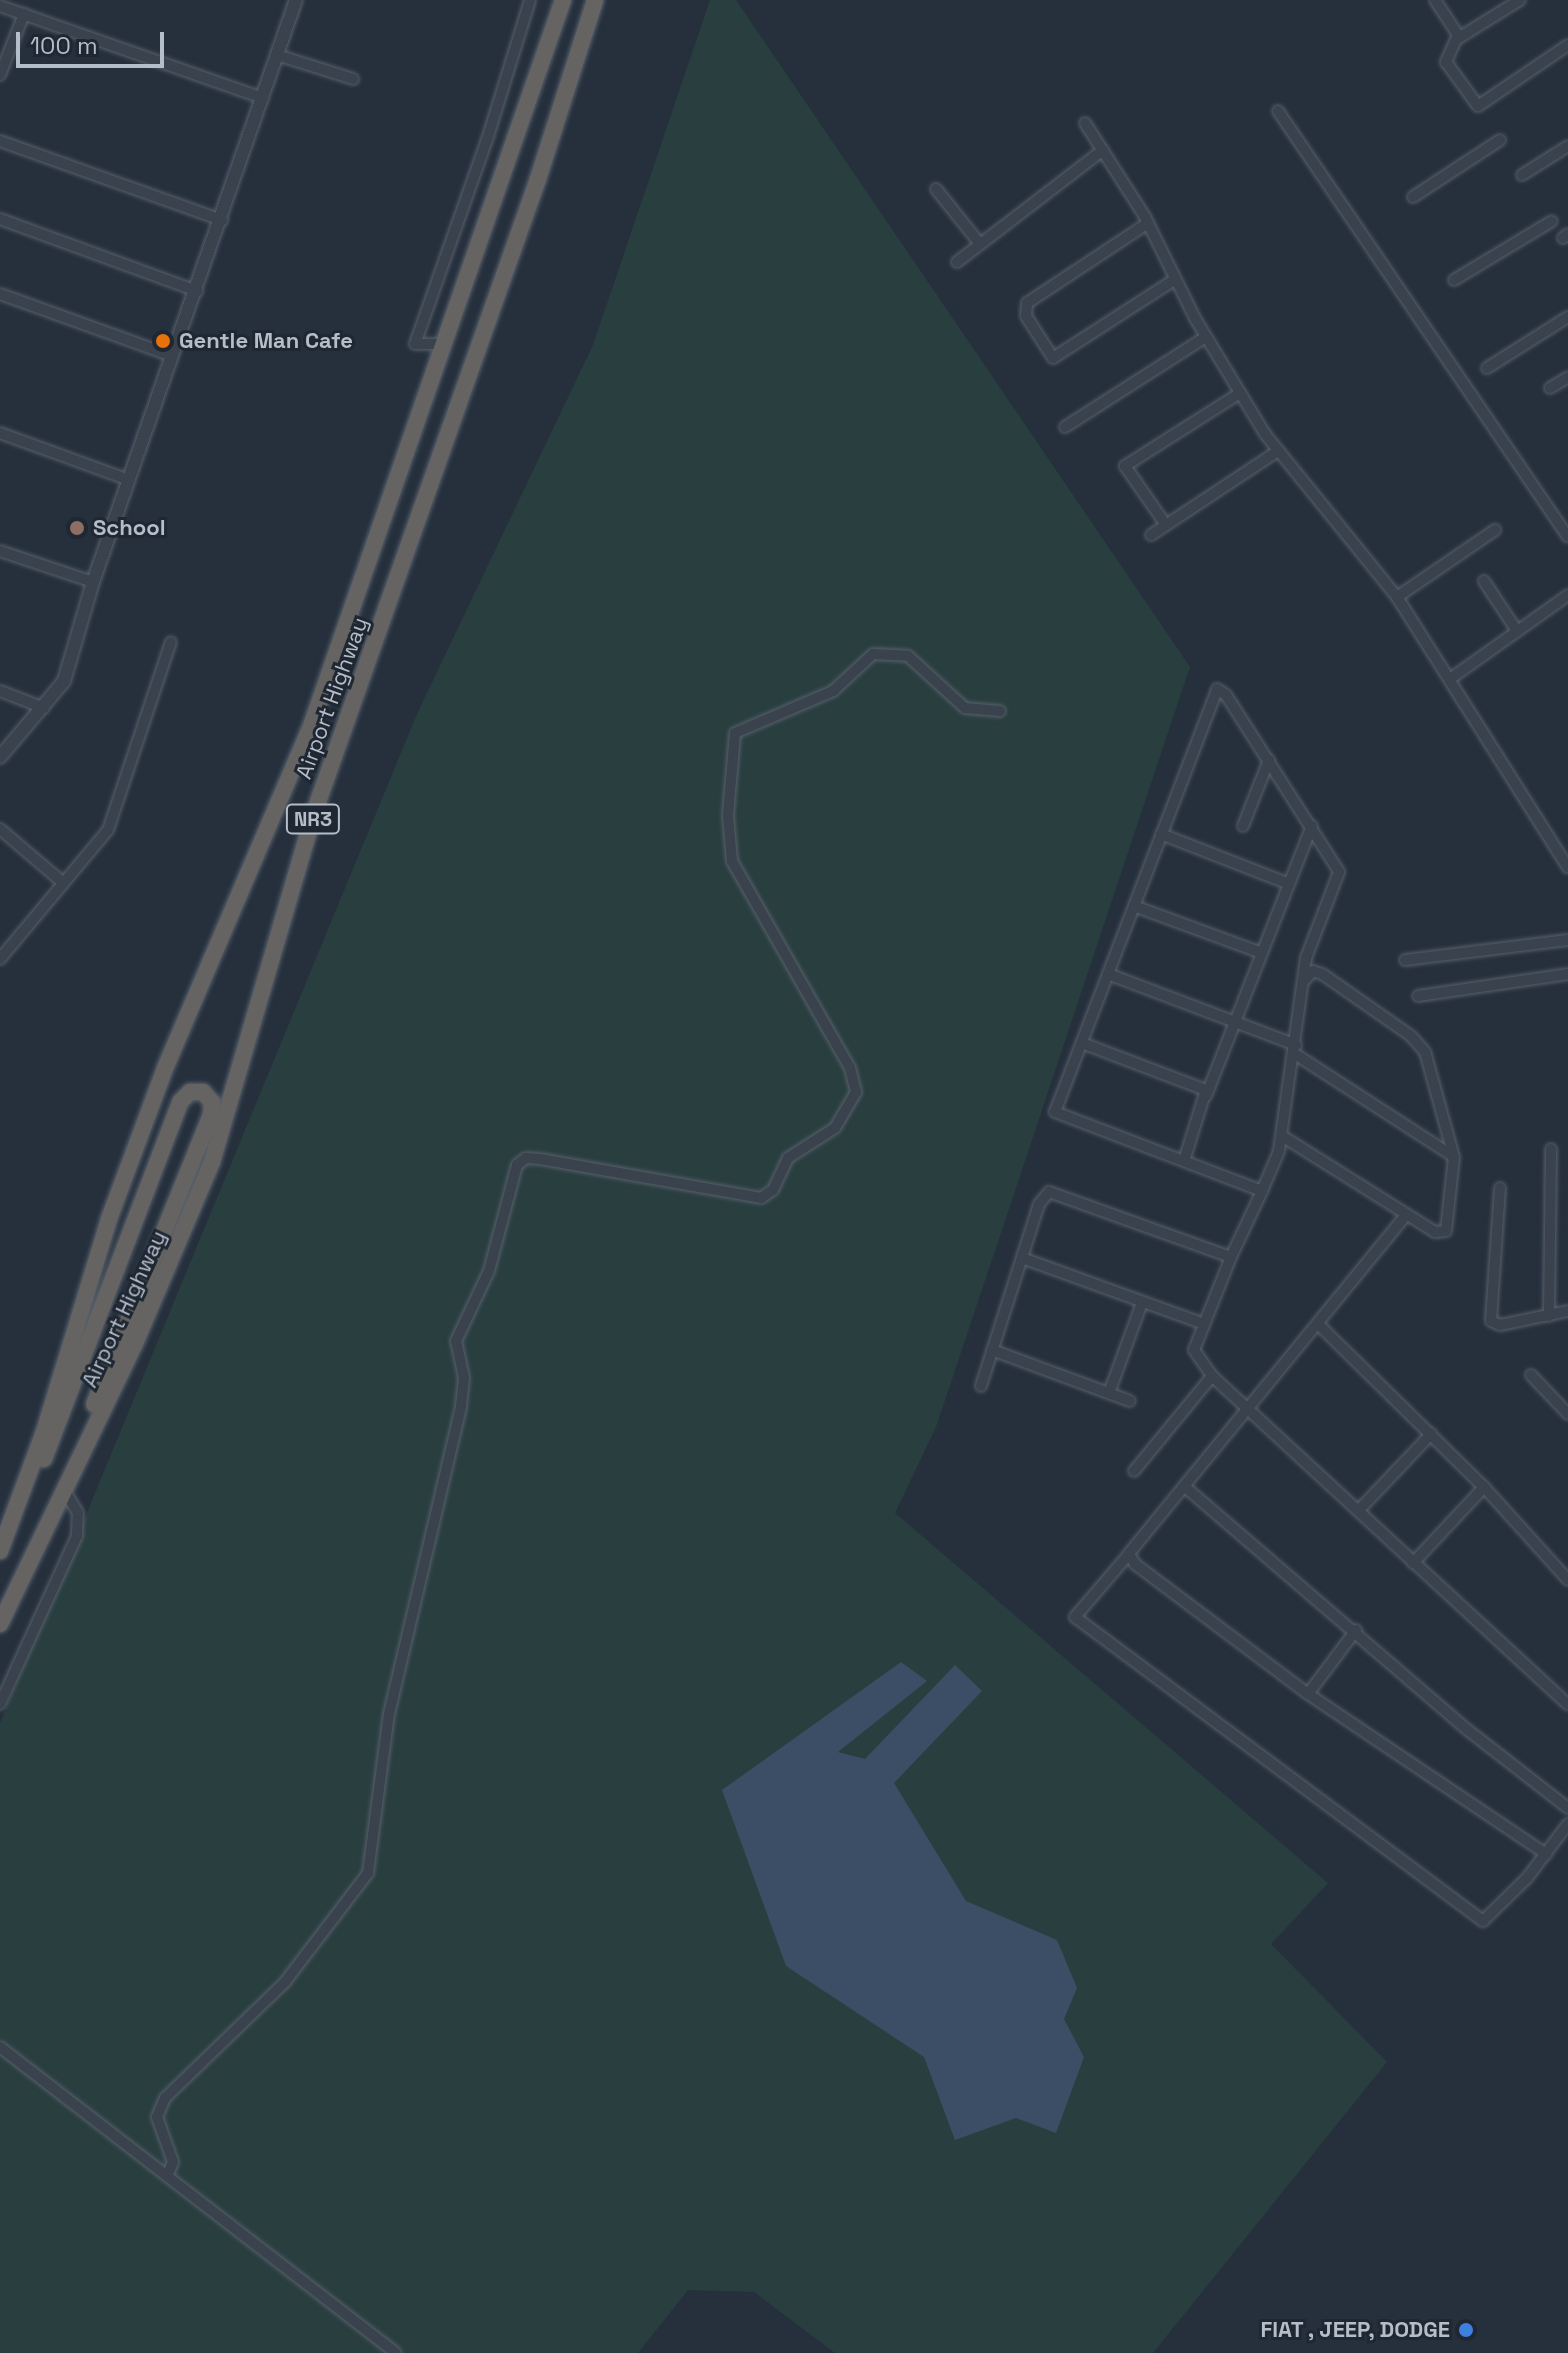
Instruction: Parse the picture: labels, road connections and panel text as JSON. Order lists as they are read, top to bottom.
{
  "streets": {
    "highway": ["Airport Highway", "NR3"]
  },
  "places": ["Gentle Man Cafe", "School", "FIAT , JEEP, DODGE"],
  "scale_bar": "100 m"
}
